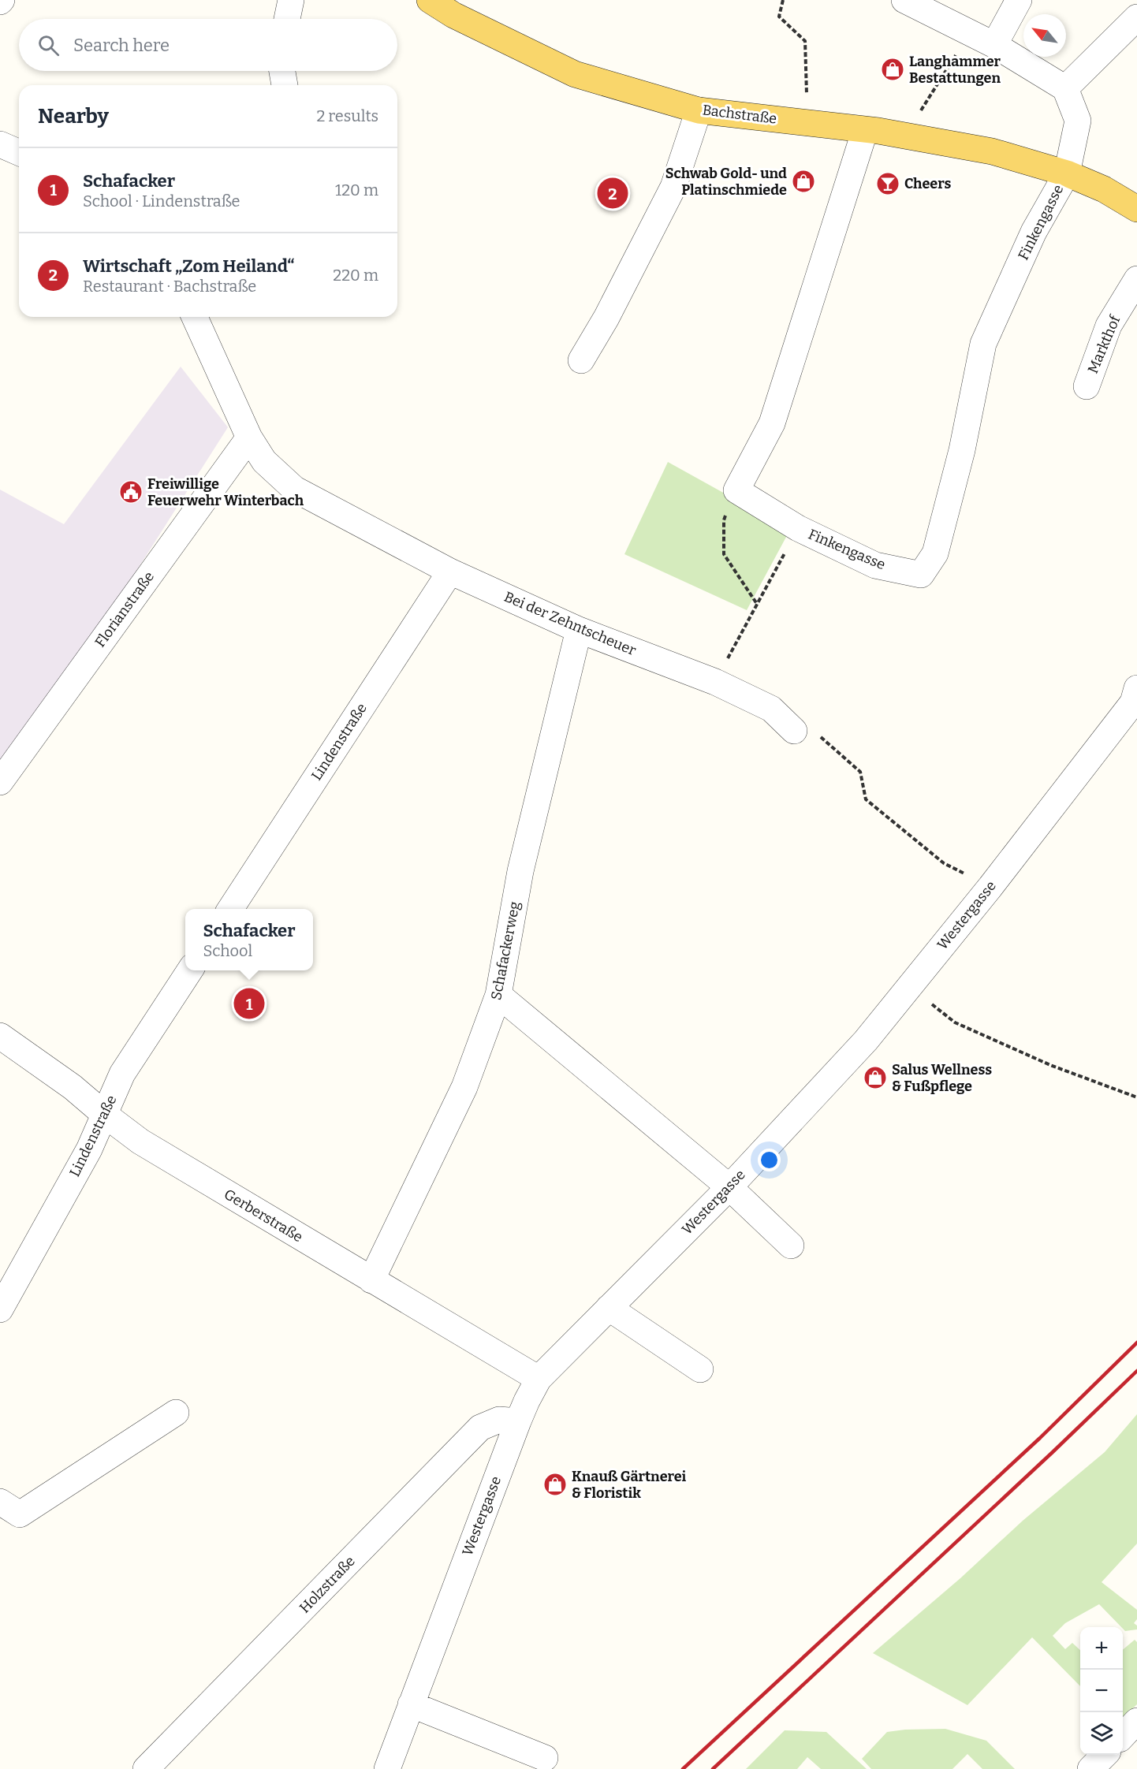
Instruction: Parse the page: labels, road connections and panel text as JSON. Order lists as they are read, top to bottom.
{
  "streets": {
    "main road": ["Bachstraße"],
    "street": [
      "Finkengasse",
      "Markthof",
      "Florianstraße",
      "Bei der Zehntscheuer",
      "Lindenstraße",
      "Westergasse",
      "Schafackerweg",
      "Gerberstraße",
      "Holzstraße"
    ]
  },
  "crossings": [
    ["Bachstraße", "Finkengasse"],
    ["Florianstraße", "Bei der Zehntscheuer"],
    ["Bei der Zehntscheuer", "Lindenstraße"],
    ["Bei der Zehntscheuer", "Schafackerweg"],
    ["Lindenstraße", "Gerberstraße"],
    ["Westergasse", "Gerberstraße"],
    ["Westergasse", "Holzstraße"],
    ["Schafackerweg", "Gerberstraße"]
  ],
  "places": {
    "shop": [
      "Langhammer Bestattungen",
      "Schwab Gold- und Platinschmiede",
      "Salus Wellness & Fußpflege",
      "Knauß Gärtnerei & Floristik"
    ],
    "bar": ["Cheers"],
    "public building": ["Freiwillige Feuerwehr Winterbach"]
  },
  "north": "top left",
  "page": {
    "search": "Search here",
    "heading": ["Nearby", "2 results"],
    "list": [
      {
        "mark": "1",
        "name": "Schafacker",
        "note": "School · Lindenstraße",
        "value": "120 m"
      },
      {
        "mark": "2",
        "name": "Wirtschaft „Zom Heiland“",
        "note": "Restaurant · Bachstraße",
        "value": "220 m"
      }
    ],
    "pins": ["2", "1"],
    "popup": ["Schafacker", "School"],
    "map_buttons": ["+", "−"]
  }
}
